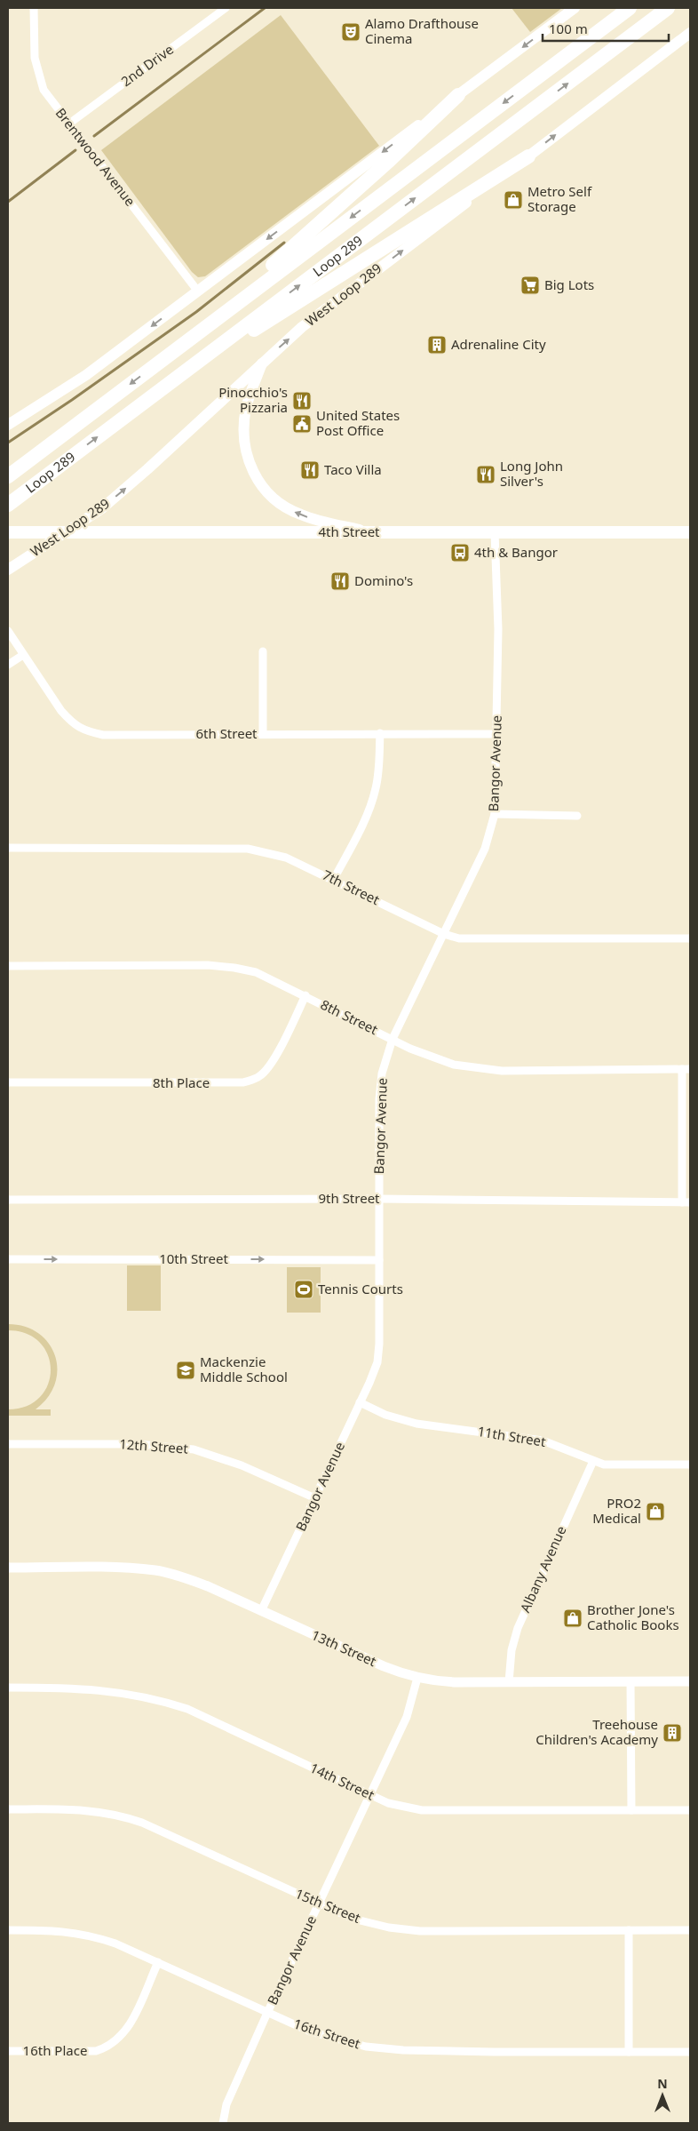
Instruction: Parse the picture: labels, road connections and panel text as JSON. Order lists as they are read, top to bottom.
{
  "streets": {
    "highway": ["Loop 289"],
    "main road": ["West Loop 289", "4th Street"],
    "street": [
      "2nd Drive",
      "Brentwood Avenue",
      "6th Street",
      "Bangor Avenue",
      "7th Street",
      "8th Street",
      "8th Place",
      "9th Street",
      "10th Street",
      "11th Street",
      "12th Street",
      "Albany Avenue",
      "13th Street",
      "14th Street",
      "15th Street",
      "16th Street",
      "16th Place"
    ]
  },
  "crossings": [
    ["2nd Drive", "Brentwood Avenue"],
    ["West Loop 289", "4th Street"],
    ["4th Street", "Bangor Avenue"],
    ["6th Street", "Bangor Avenue"],
    ["Bangor Avenue", "7th Street"],
    ["Bangor Avenue", "8th Street"],
    ["Bangor Avenue", "9th Street"],
    ["Bangor Avenue", "10th Street"],
    ["Bangor Avenue", "11th Street"],
    ["Bangor Avenue", "12th Street"],
    ["Bangor Avenue", "13th Street"],
    ["Bangor Avenue", "14th Street"],
    ["Bangor Avenue", "15th Street"],
    ["Bangor Avenue", "16th Street"],
    ["8th Street", "8th Place"],
    ["11th Street", "Albany Avenue"],
    ["Albany Avenue", "13th Street"],
    ["16th Street", "16th Place"]
  ],
  "one_way": ["10th Street"],
  "places": {
    "theatre": ["Alamo Drafthouse Cinema"],
    "shop": ["Metro Self Storage", "PRO2 Medical", "Brother Jone's Catholic Books"],
    "supermarket": ["Big Lots"],
    "building": ["Adrenaline City", "Treehouse Children's Academy"],
    "restaurant": [
      "Pinocchio's Pizzaria",
      "Taco Villa",
      "Long John Silver's",
      "Domino's"
    ],
    "public building": ["United States Post Office"],
    "bus stop": ["4th & Bangor"],
    "sports": ["Tennis Courts"],
    "school or university": ["Mackenzie Middle School"]
  },
  "scale_bar": "100 m",
  "north": "top"
}
